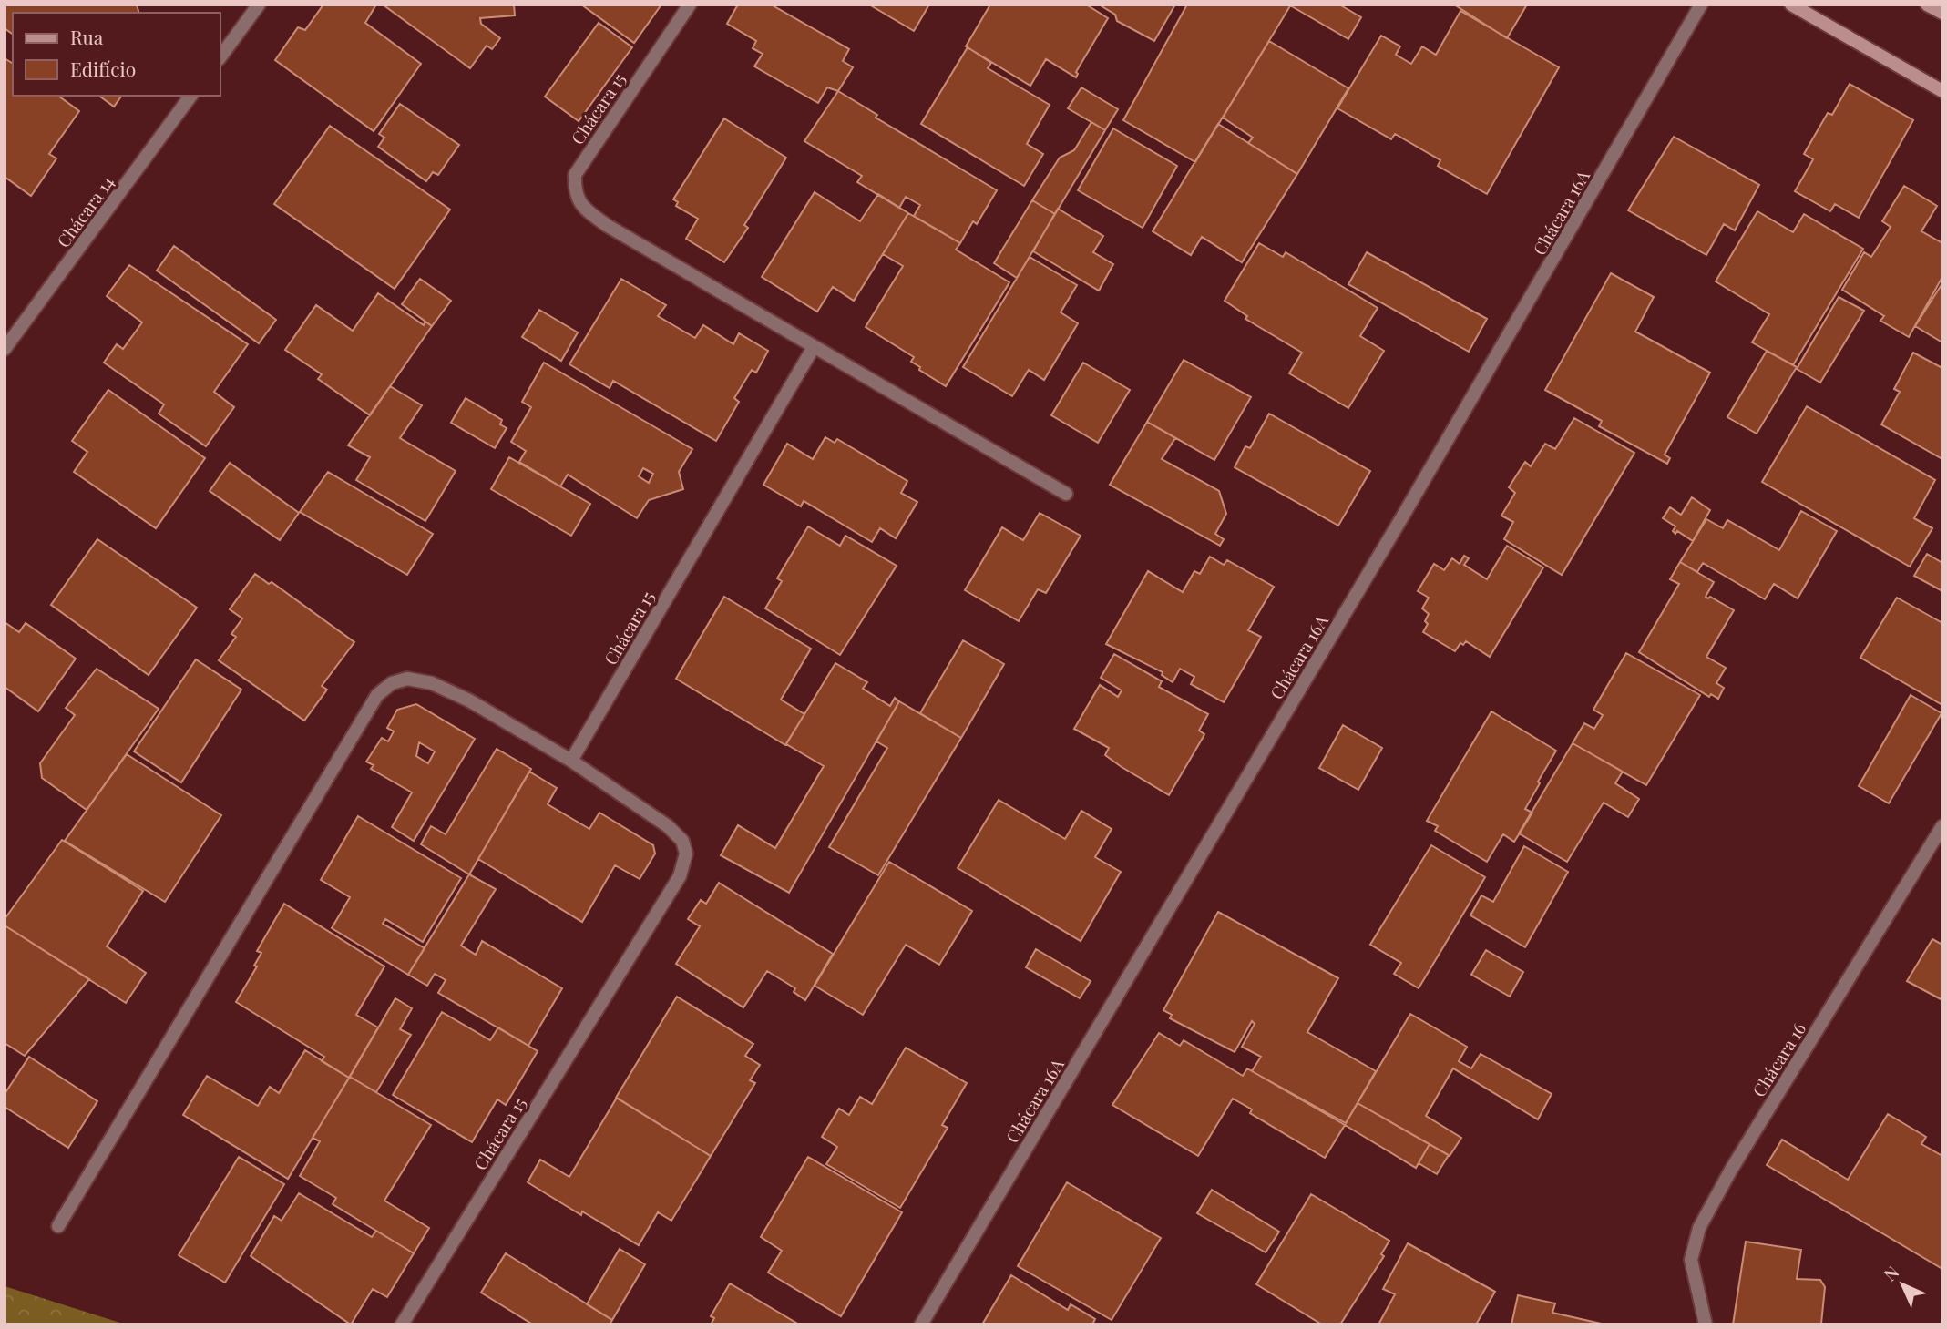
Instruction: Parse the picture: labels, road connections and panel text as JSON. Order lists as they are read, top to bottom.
{
  "streets": {
    "street": [
      "Chácara 15",
      "Chácara 14",
      "Chácara 16A",
      "Chácara 16"
    ]
  },
  "legend": ["Rua", "Edifício"],
  "north": "top left"
}
